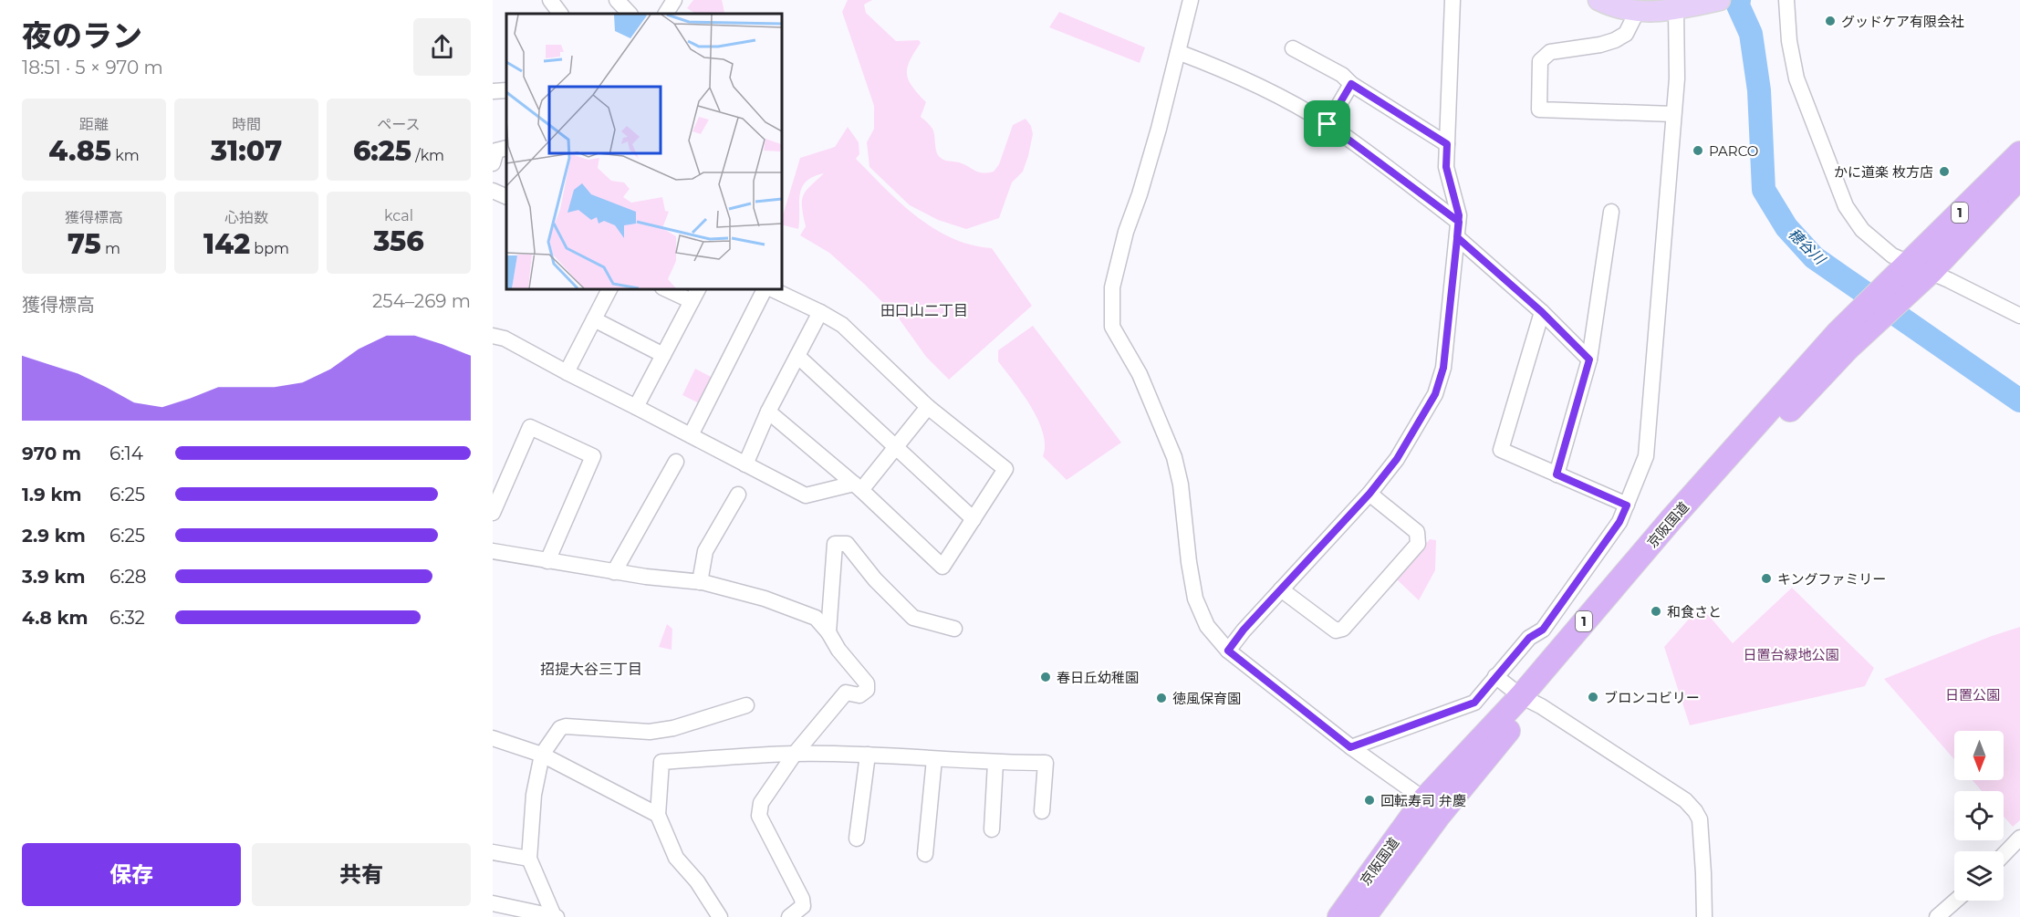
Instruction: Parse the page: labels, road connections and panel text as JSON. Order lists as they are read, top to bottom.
{
  "streets": {
    "highway": ["1", "京阪国道"]
  },
  "districts": ["田口山二丁目", "招提大谷三丁目"],
  "water": ["穂谷川"],
  "parks": ["日置台緑地公園", "日置公園"],
  "places": [
    "グッドケア有限会社",
    "PARCO",
    "かに道楽 枚方店",
    "キングファミリー",
    "和食さと",
    "春日丘幼稚園",
    "ブロンコビリー",
    "徳風保育園",
    "回転寿司 弁慶"
  ],
  "north": "bottom",
  "page": {
    "heading": ["夜のラン", "18:51 · 5 × 970 m"],
    "stats": [
      ["距離", "4.85 km"],
      ["時間", "31:07"],
      ["ペース", "6:25 /km"],
      ["獲得標高", "75 m"],
      ["心拍数", "142 bpm"],
      ["kcal", "356"]
    ],
    "chart": ["獲得標高", "254–269 m"],
    "list": [
      {
        "name": "970 m",
        "note": "6:14"
      },
      {
        "name": "1.9 km",
        "note": "6:25"
      },
      {
        "name": "2.9 km",
        "note": "6:25"
      },
      {
        "name": "3.9 km",
        "note": "6:28"
      },
      {
        "name": "4.8 km",
        "note": "6:32"
      }
    ],
    "buttons": ["保存", "共有"]
  }
}
